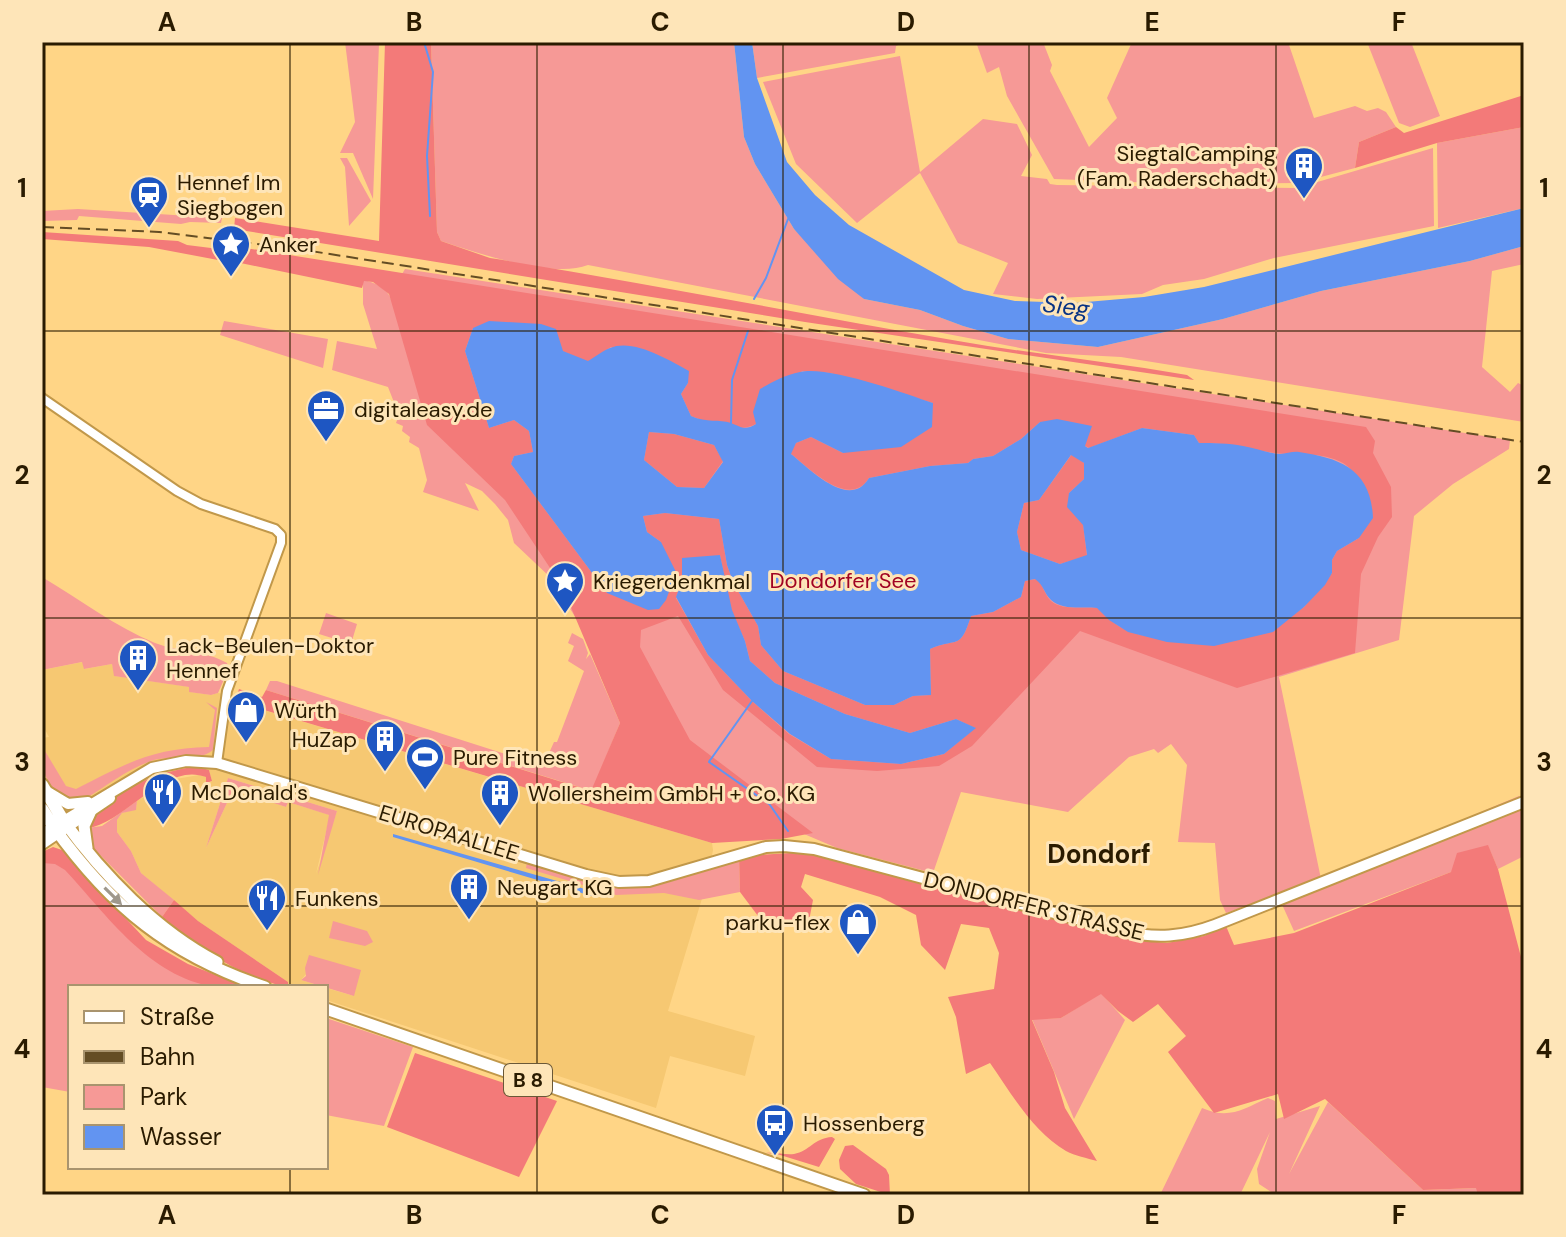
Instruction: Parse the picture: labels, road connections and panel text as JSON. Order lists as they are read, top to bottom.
{
  "streets": {
    "main road": ["EUROPAALLEE", "DONDORFER STRASSE", "B 8"]
  },
  "crossings": [
    ["EUROPAALLEE", "DONDORFER STRASSE"]
  ],
  "districts": ["Dondorf"],
  "water": ["Sieg"],
  "parks": ["Dondorfer See"],
  "places": {
    "building": [
      "SiegtalCamping (Fam. Raderschadt)",
      "Lack-Beulen-Doktor Hennef",
      "HuZap",
      "Wollersheim GmbH + Co. KG",
      "Neugart KG"
    ],
    "station": ["Hennef Im Siegbogen"],
    "place": ["Anker", "Kriegerdenkmal"],
    "office": ["digitaleasy.de"],
    "shop": ["Würth", "parku-flex"],
    "sports": ["Pure Fitness"],
    "restaurant": ["McDonald's", "Funkens"],
    "bus stop": ["Hossenberg"]
  },
  "legend": [
    "Straße",
    "Bahn",
    "Park",
    "Wasser"
  ],
  "grid": {
    "columns": [
      "A",
      "B",
      "C",
      "D",
      "E",
      "F"
    ],
    "rows": [
      "1",
      "2",
      "3",
      "4"
    ]
  }
}
